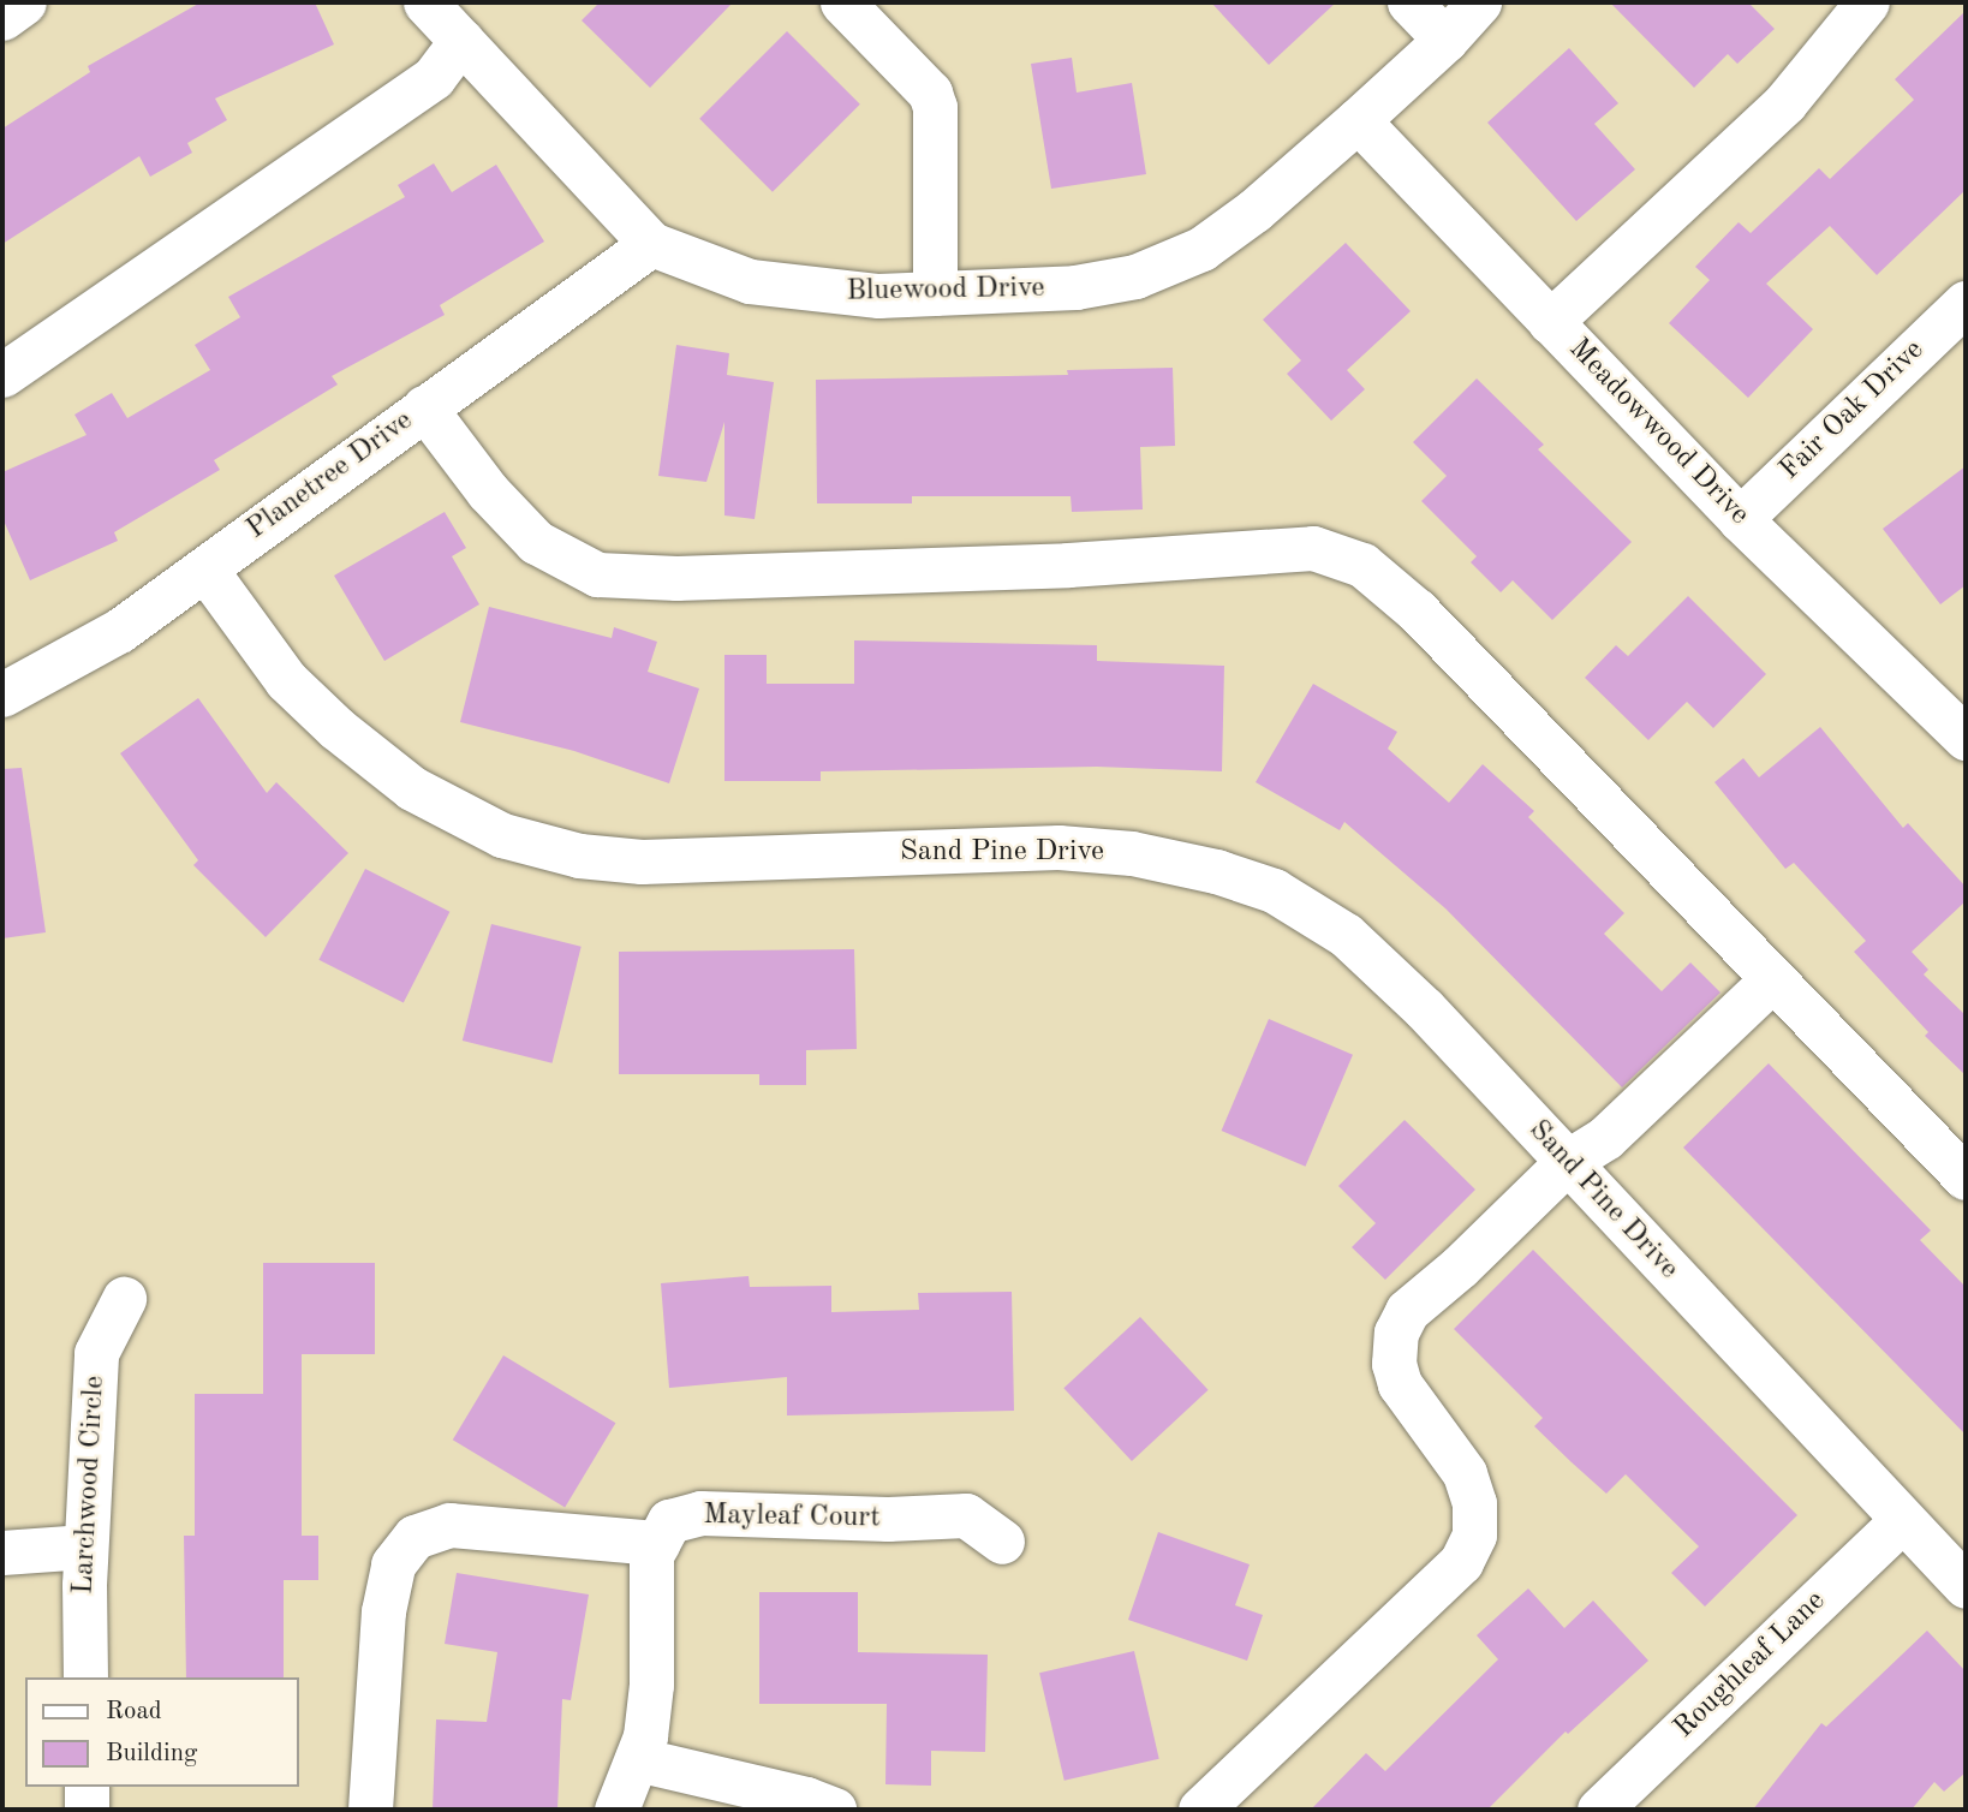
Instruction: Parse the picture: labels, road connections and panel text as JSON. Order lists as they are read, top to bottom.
{
  "streets": {
    "street": [
      "Bluewood Drive",
      "Fair Oak Drive",
      "Meadowwood Drive",
      "Planetree Drive",
      "Sand Pine Drive",
      "Larchwood Circle",
      "Mayleaf Court",
      "Roughleaf Lane"
    ]
  },
  "crossings": [
    ["Bluewood Drive", "Meadowwood Drive"],
    ["Bluewood Drive", "Planetree Drive"],
    ["Fair Oak Drive", "Meadowwood Drive"],
    ["Planetree Drive", "Sand Pine Drive"],
    ["Sand Pine Drive", "Roughleaf Lane"]
  ],
  "legend": ["Road", "Building"]
}
